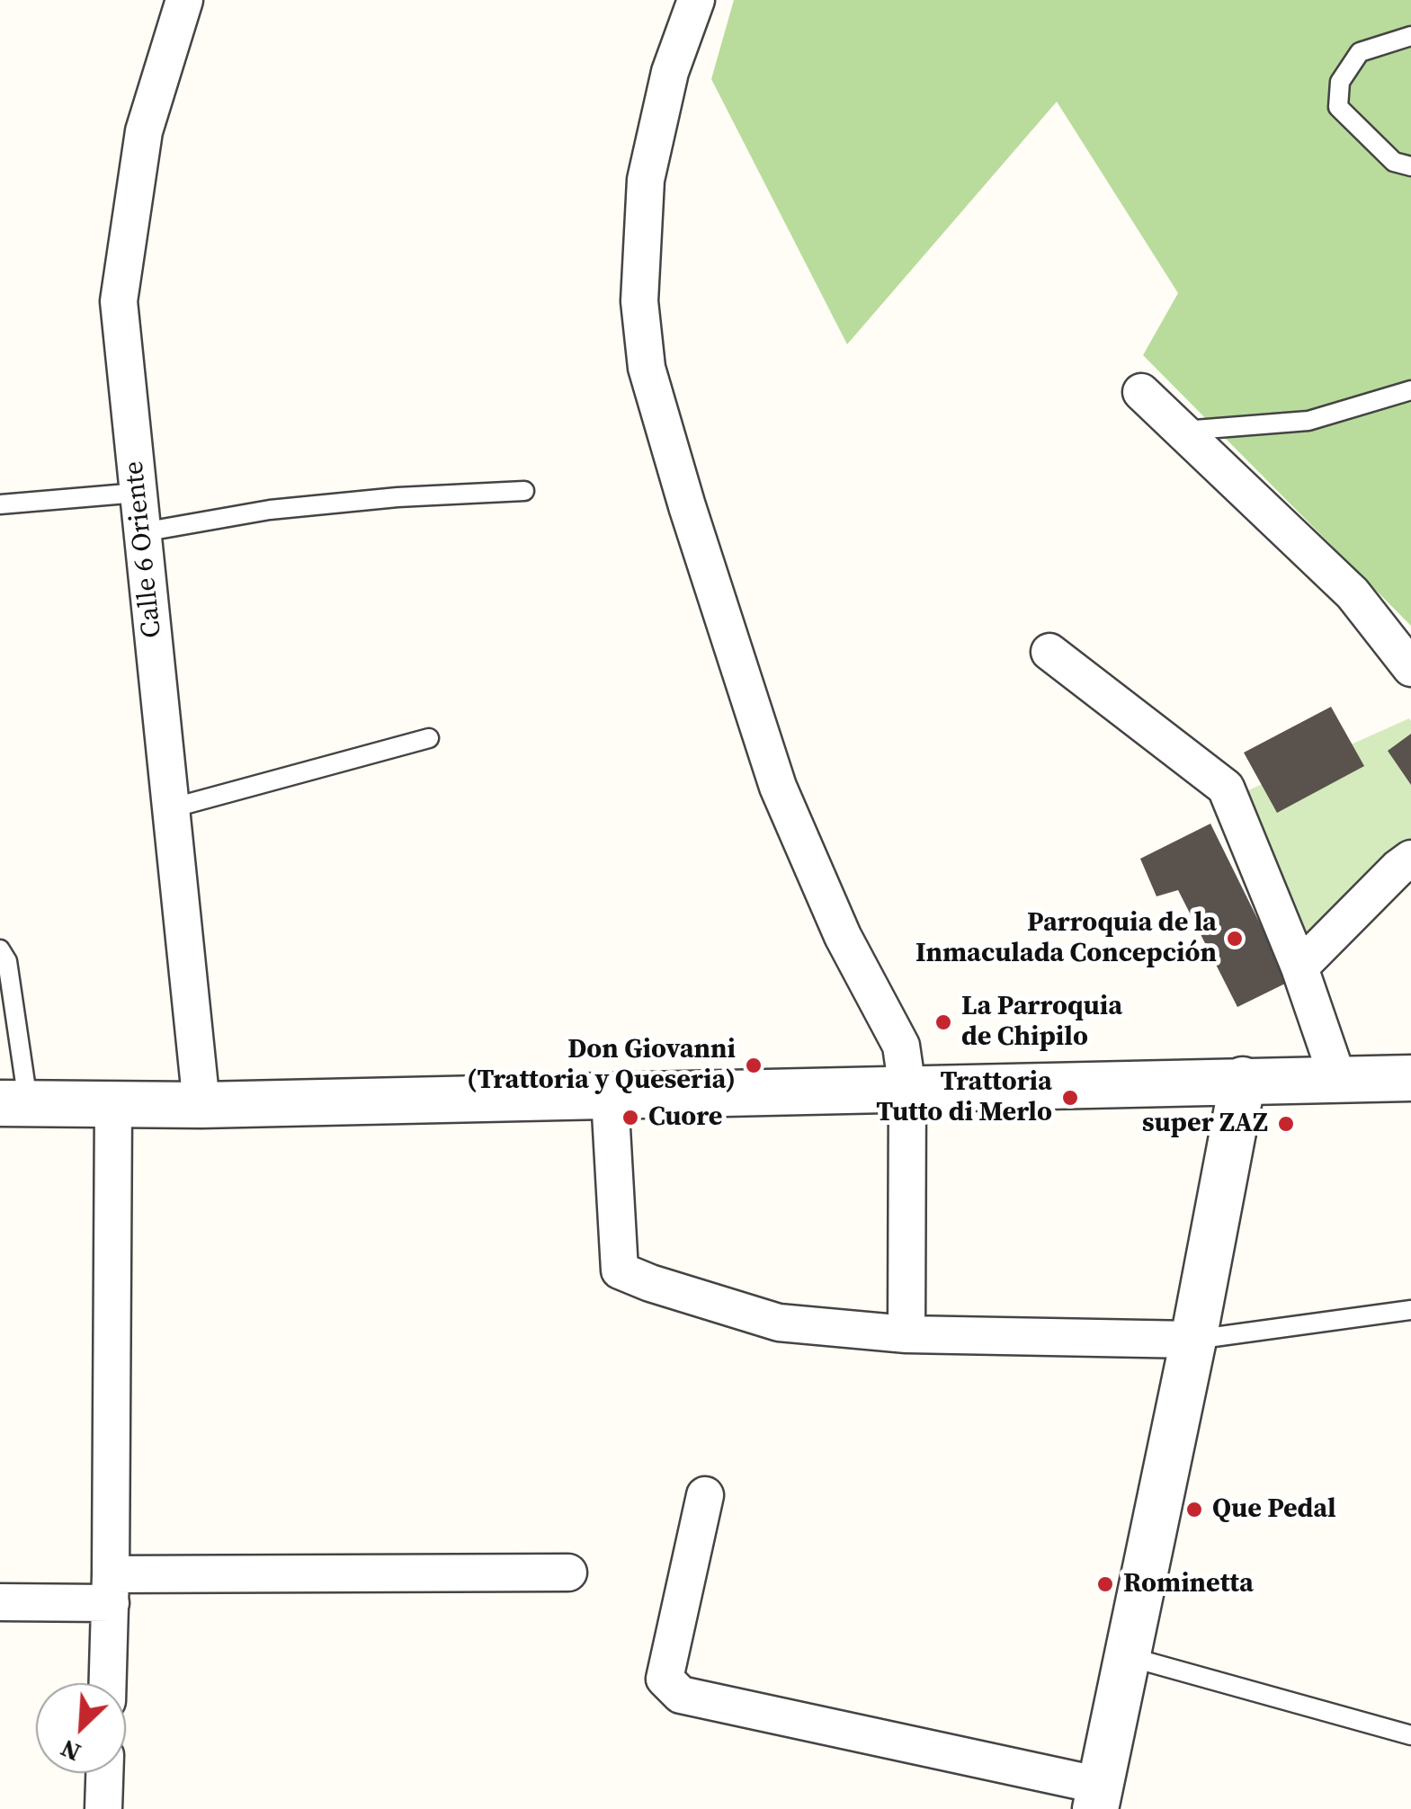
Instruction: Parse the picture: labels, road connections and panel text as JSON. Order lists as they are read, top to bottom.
{
  "streets": {
    "street": ["Calle 6 Oriente"]
  },
  "places": [
    "Parroquia de la Inmaculada Concepción",
    "La Parroquia de Chipilo",
    "Don Giovanni (Trattoria y Queseria)",
    "Trattoria Tutto di Merlo",
    "Cuore",
    "super ZAZ",
    "Que Pedal",
    "Rominetta"
  ],
  "north": "bottom left"
}
